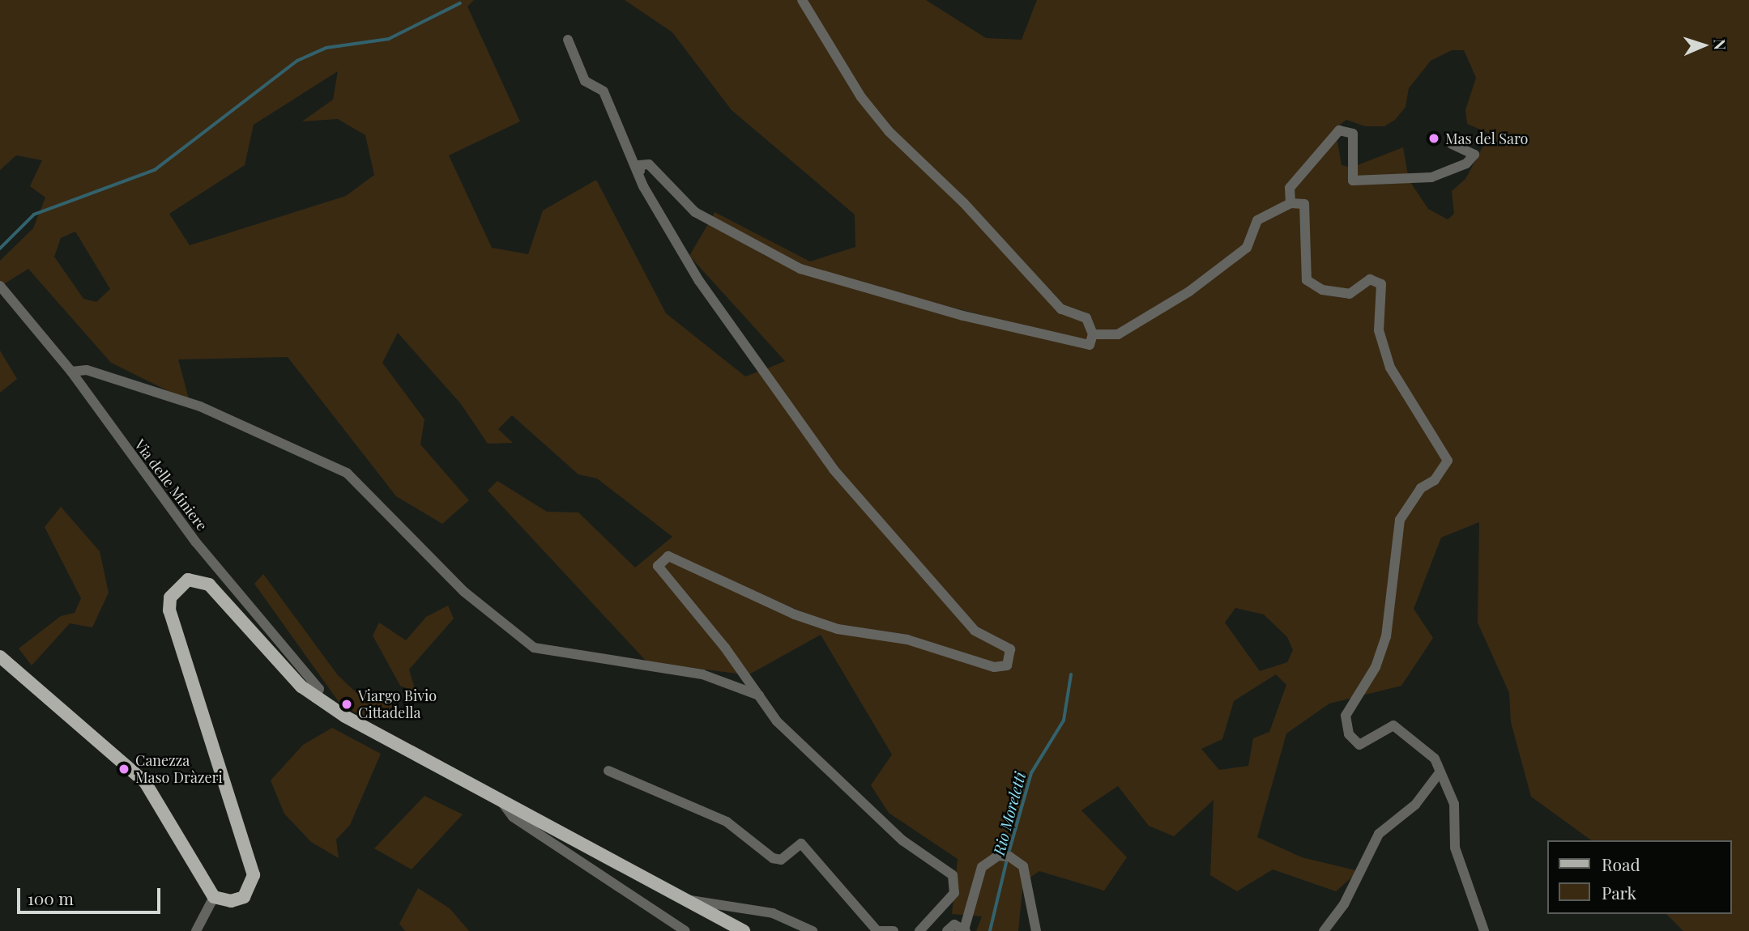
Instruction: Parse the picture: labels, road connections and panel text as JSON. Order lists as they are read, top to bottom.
{
  "streets": {
    "street": ["Via delle Miniere"]
  },
  "water": ["Rio Moreletti"],
  "places": ["Mas del Saro", "Viargo Bivio Cittadella", "Canezza Maso Dràzeri"],
  "legend": ["Road", "Park"],
  "scale_bar": "100 m",
  "north": "right"
}
